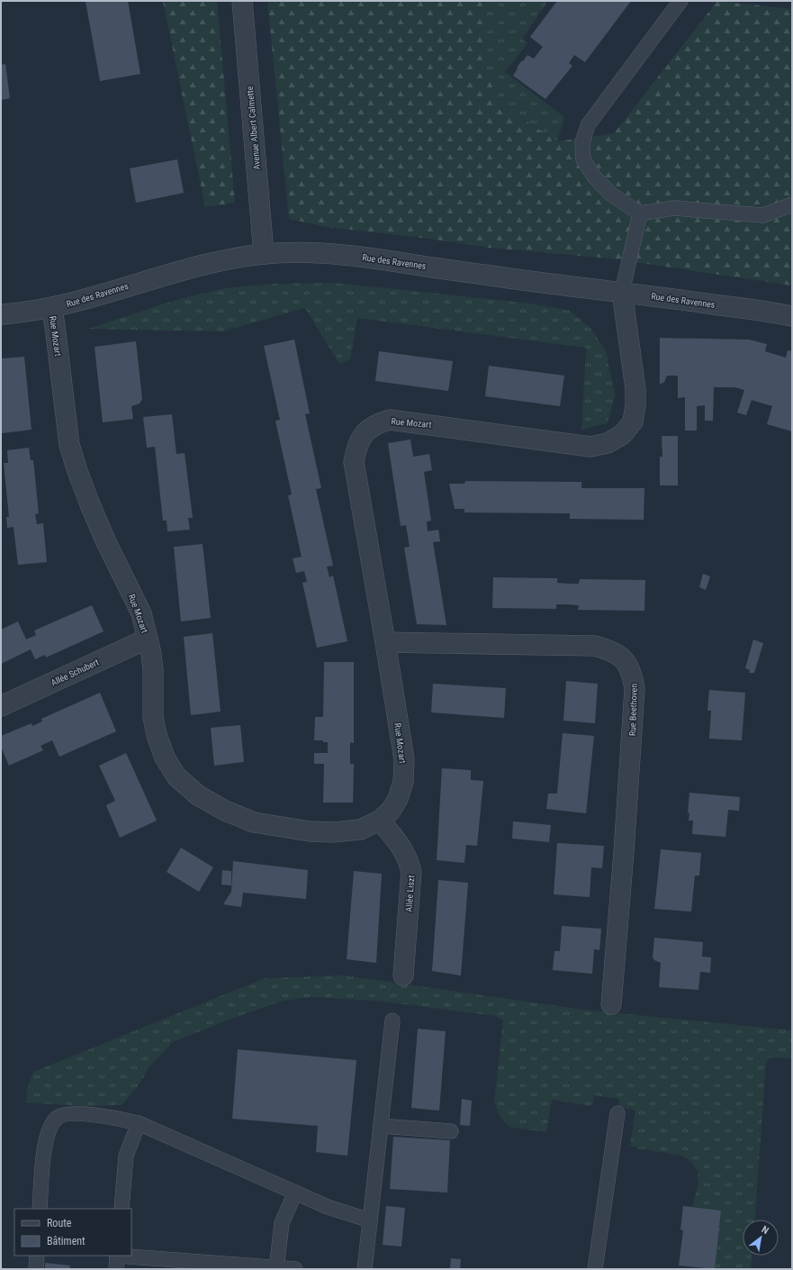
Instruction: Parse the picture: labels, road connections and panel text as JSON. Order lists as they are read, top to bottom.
{
  "streets": {
    "street": [
      "Avenue Albert Calmette",
      "Rue des Ravennes",
      "Rue Mozart",
      "Allée Schubert",
      "Rue Beethoven",
      "Allée Liszt"
    ]
  },
  "crossings": [
    ["Avenue Albert Calmette", "Rue des Ravennes"],
    ["Rue des Ravennes", "Rue Mozart"],
    ["Rue Mozart", "Allée Schubert"],
    ["Rue Mozart", "Rue Beethoven"],
    ["Rue Mozart", "Allée Liszt"]
  ],
  "legend": ["Route", "Bâtiment"],
  "north": "top right"
}
